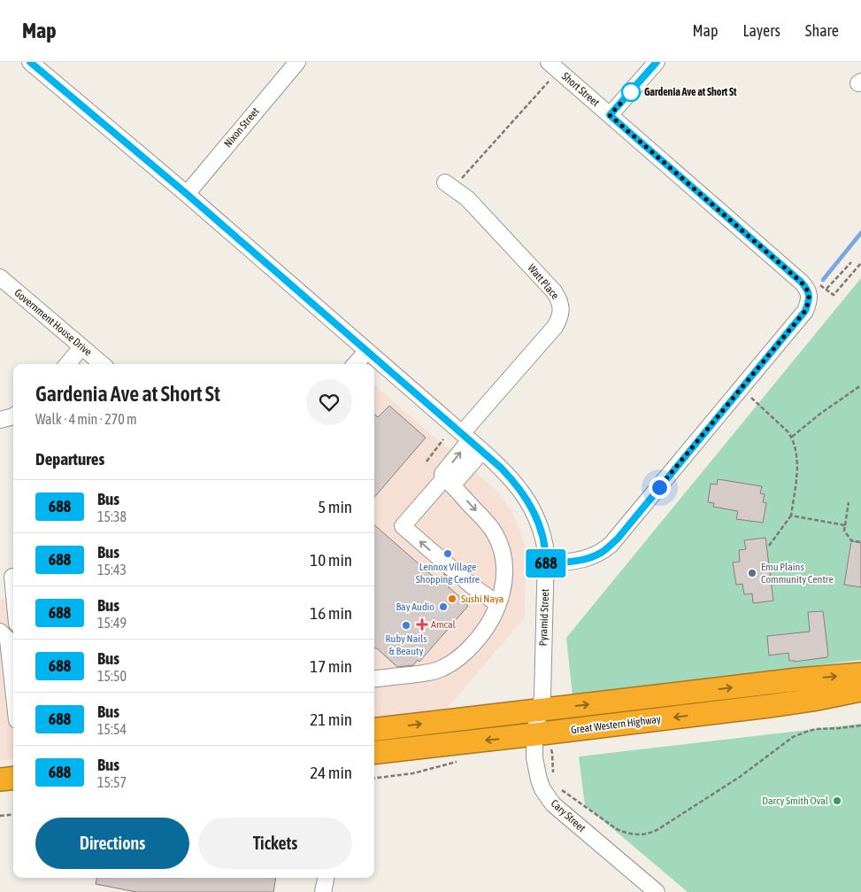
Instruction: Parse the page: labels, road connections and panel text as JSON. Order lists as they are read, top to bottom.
{
  "streets": {
    "highway": ["Great Western Highway"],
    "street": [
      "Short Street",
      "Nixon Street",
      "Watt Place",
      "Government House Drive",
      "Pyramid Street",
      "Cary Street"
    ]
  },
  "crossings": [
    ["Nixon Street", "Pyramid Street"],
    ["Watt Place", "Pyramid Street"],
    ["Pyramid Street", "Cary Street"],
    ["Great Western Highway", "Cary Street"]
  ],
  "places": {
    "other": [
      "Gardenia Ave at Short St",
      "Lennox Village Shopping Centre",
      "Emu Plains Community Centre",
      "Sushi Naya",
      "Bay Audio",
      "Ruby Nails & Beauty",
      "Darcy Smith Oval"
    ],
    "health": ["Amcal"]
  },
  "lines": ["bus line 688"],
  "page": {
    "header": "Map",
    "nav": ["Map", "Layers", "Share"],
    "on_map": "688",
    "heading": [
      ["Gardenia Ave at Short St", "Walk · 4 min · 270 m"],
      "Departures"
    ],
    "list": [
      {
        "mark": "688",
        "name": "Bus",
        "note": "15:38",
        "value": "5 min"
      },
      {
        "mark": "688",
        "name": "Bus",
        "note": "15:43",
        "value": "10 min"
      },
      {
        "mark": "688",
        "name": "Bus",
        "note": "15:49",
        "value": "16 min"
      },
      {
        "mark": "688",
        "name": "Bus",
        "note": "15:50",
        "value": "17 min"
      },
      {
        "mark": "688",
        "name": "Bus",
        "note": "15:54",
        "value": "21 min"
      },
      {
        "mark": "688",
        "name": "Bus",
        "note": "15:57",
        "value": "24 min"
      }
    ],
    "buttons": ["Directions", "Tickets"]
  }
}
